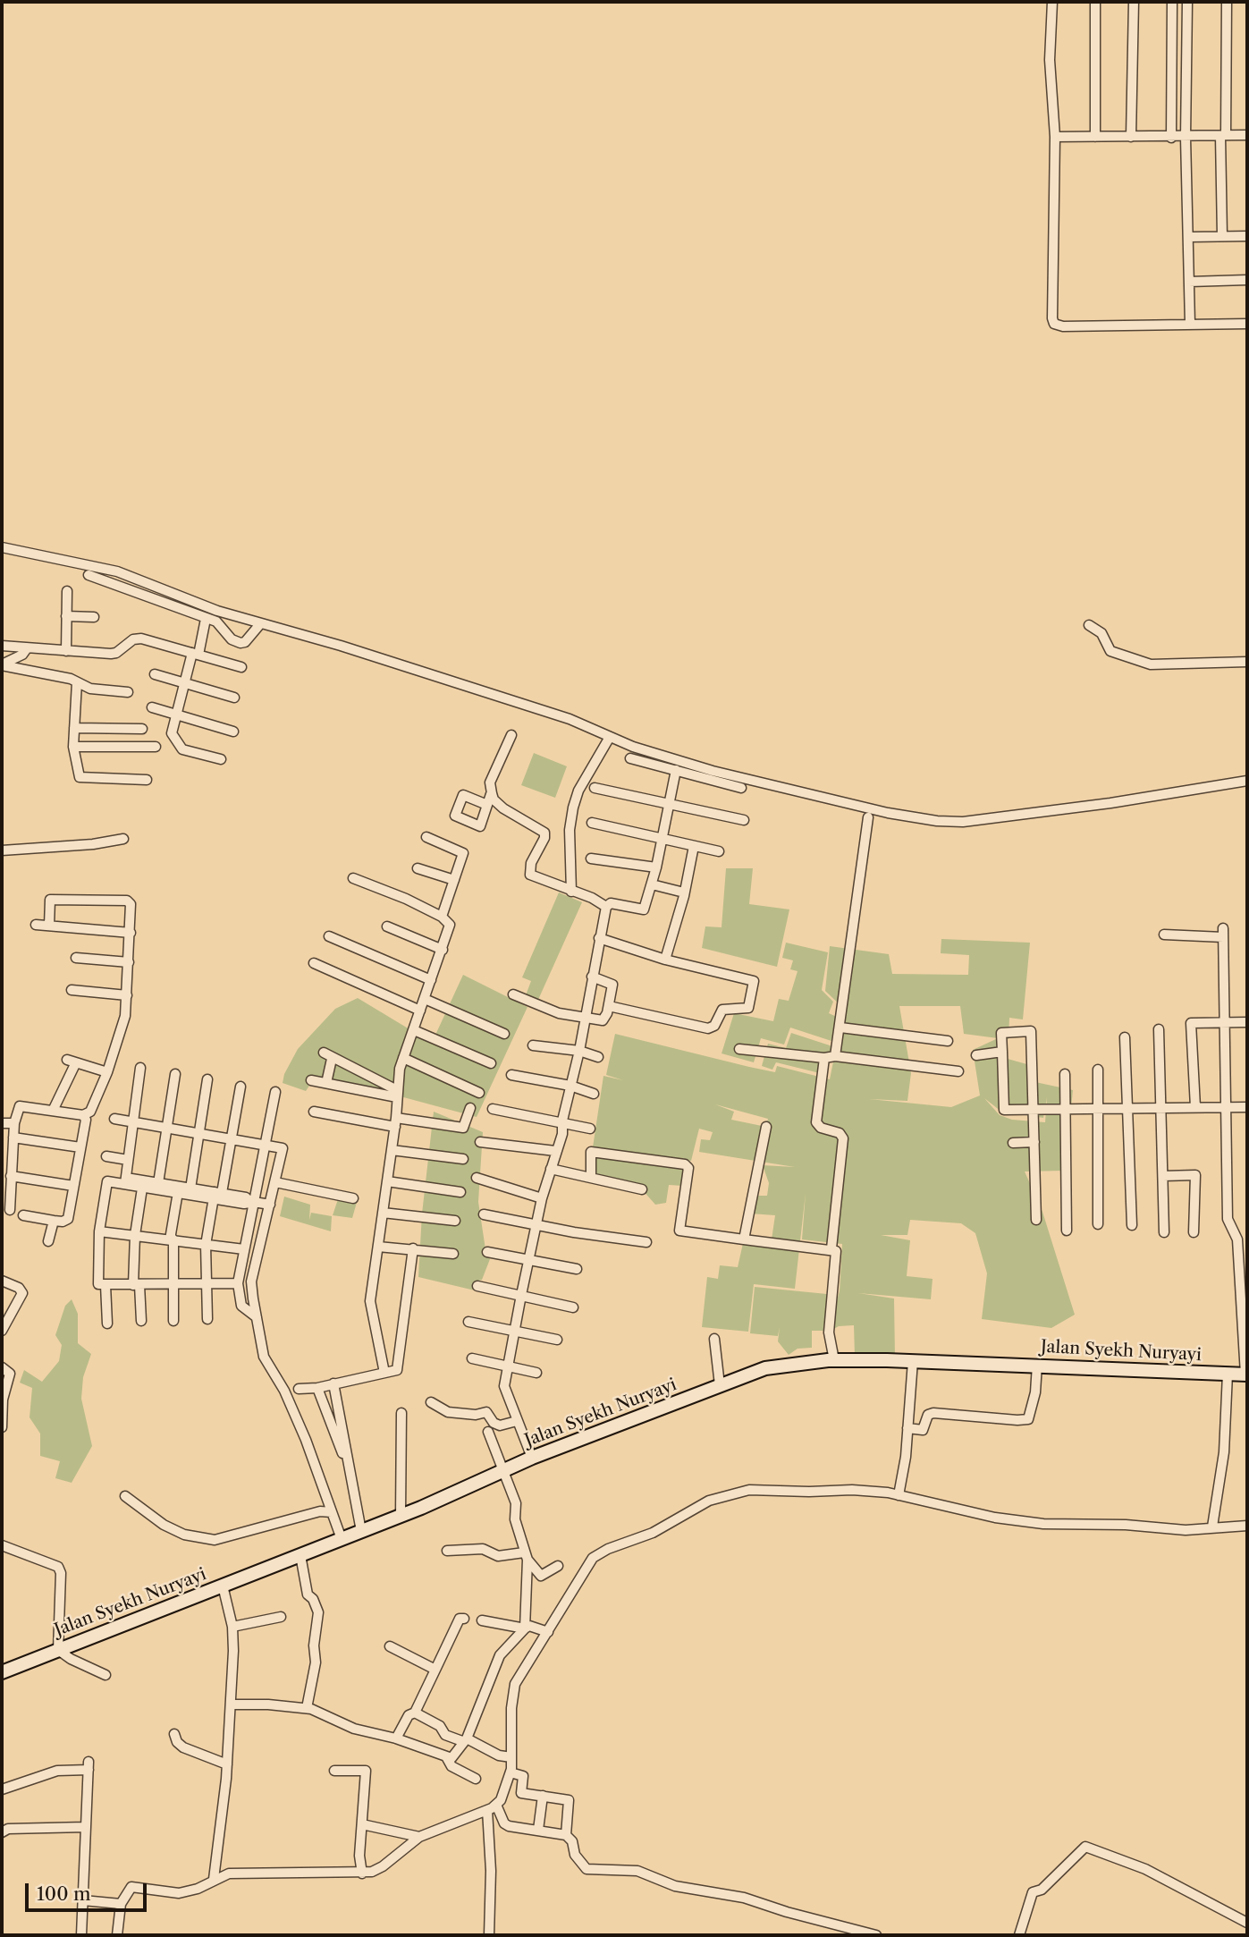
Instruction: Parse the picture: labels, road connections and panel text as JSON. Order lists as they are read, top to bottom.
{
  "streets": {
    "main road": ["Jalan Syekh Nuryayi"]
  },
  "scale_bar": "100 m"
}
